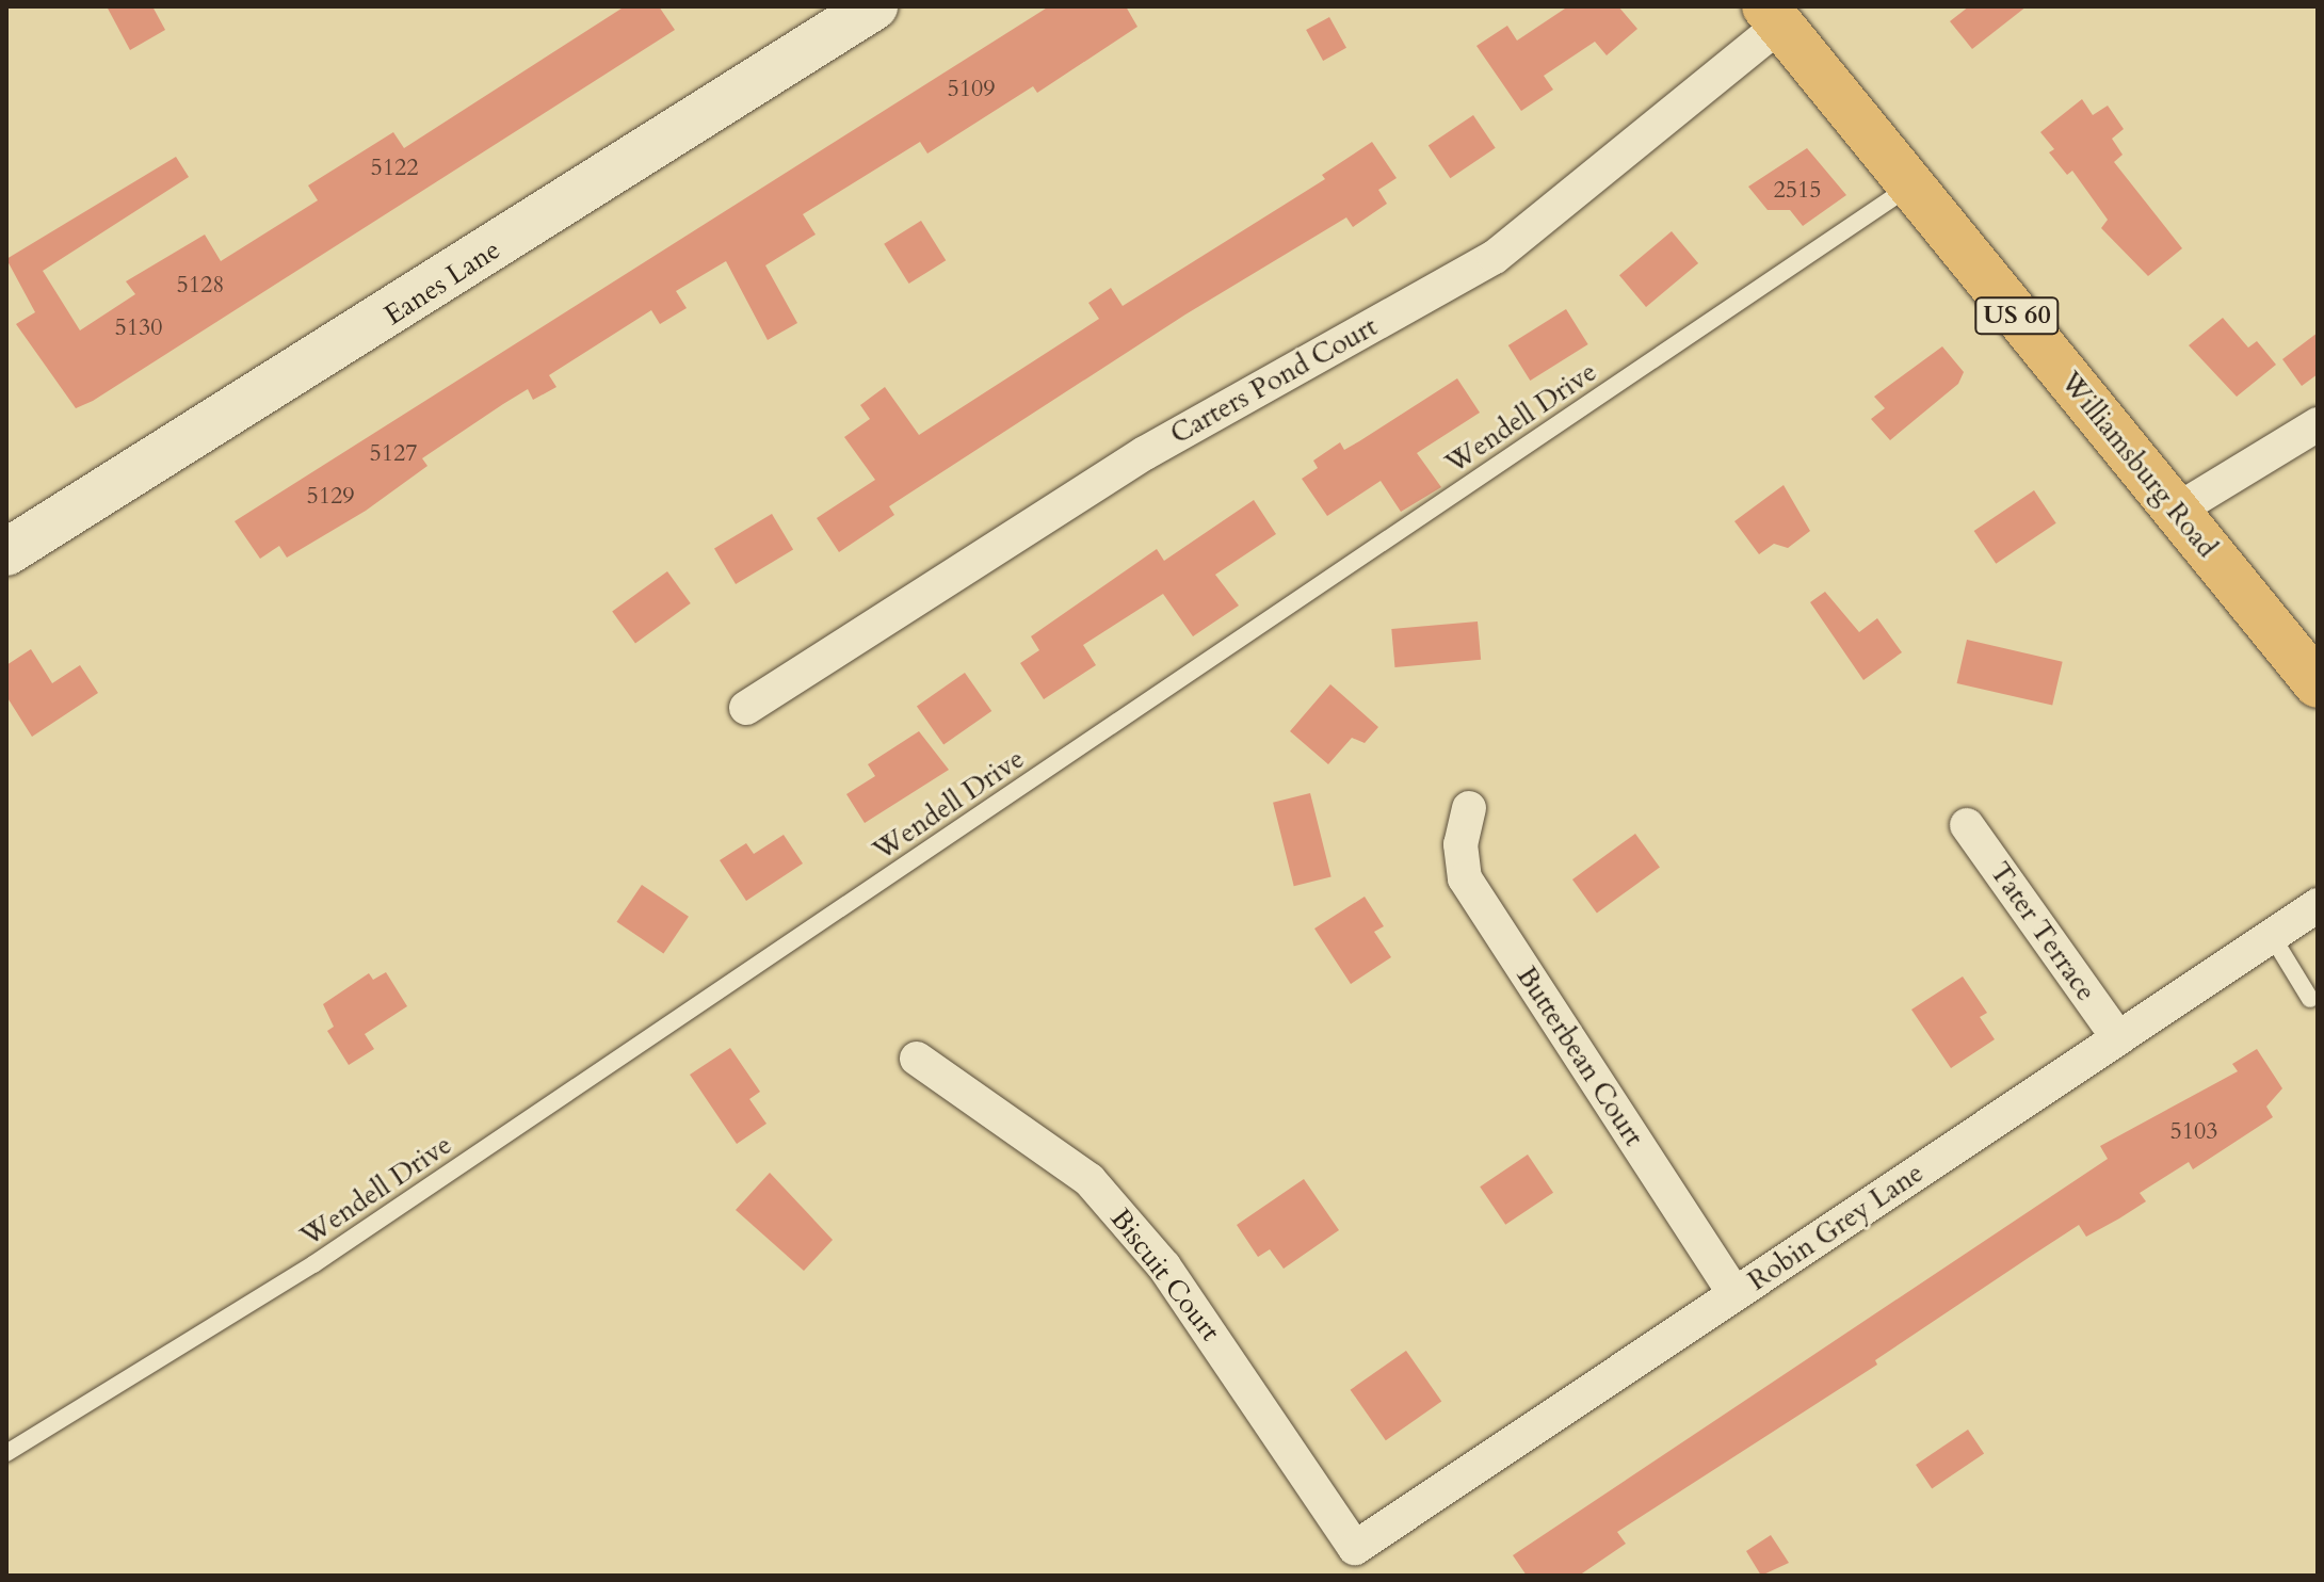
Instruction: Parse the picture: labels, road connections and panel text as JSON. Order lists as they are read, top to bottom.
{
  "streets": {
    "main road": ["US 60", "Williamsburg Road"],
    "street": [
      "Eanes Lane",
      "Carters Pond Court",
      "Tater Terrace",
      "Butterbean Court",
      "Robin Grey Lane",
      "Biscuit Court"
    ],
    "lane": ["Wendell Drive"]
  },
  "crossings": [
    ["Carters Pond Court", "Williamsburg Road"],
    ["Wendell Drive", "Williamsburg Road"],
    ["Tater Terrace", "Robin Grey Lane"],
    ["Butterbean Court", "Robin Grey Lane"],
    ["Robin Grey Lane", "Biscuit Court"]
  ],
  "house_numbers": [
    "5109",
    "5122",
    "2515",
    "5128",
    "5130",
    "5127",
    "5129",
    "5103"
  ]
}
